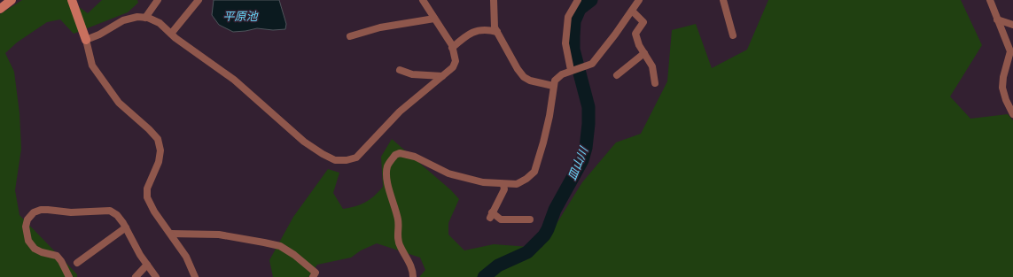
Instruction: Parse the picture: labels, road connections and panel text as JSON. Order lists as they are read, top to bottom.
{
  "water": ["平原池", "皿山川"]
}
